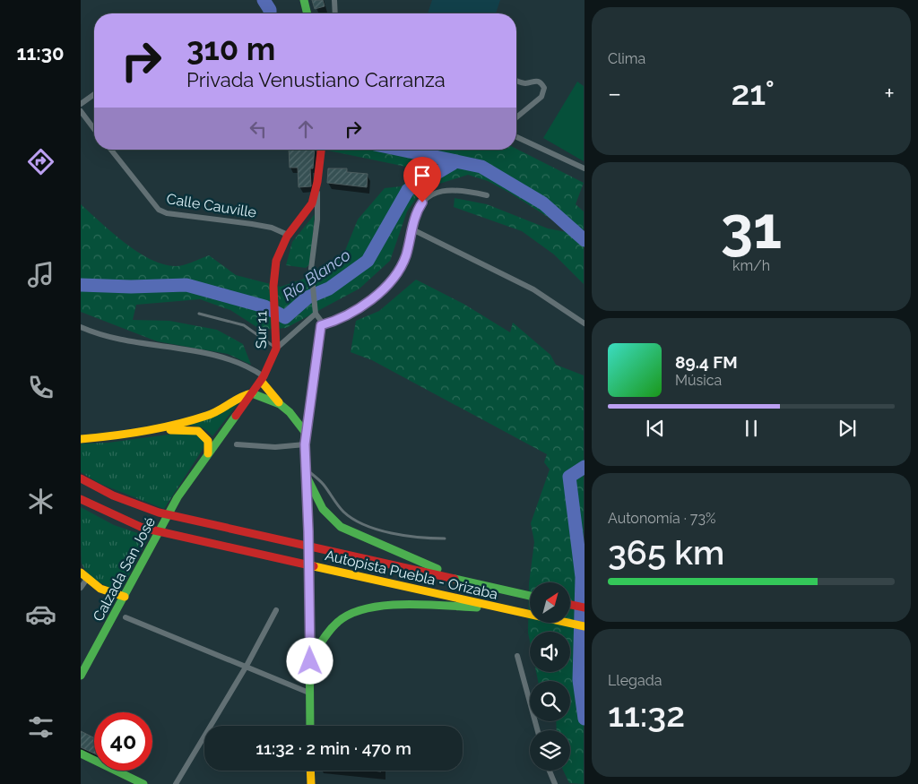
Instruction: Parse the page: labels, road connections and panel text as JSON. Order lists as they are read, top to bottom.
{
  "streets": {
    "main road": ["Sur 11", "Calzada San José", "Autopista Puebla - Orizaba"],
    "street": ["Calle Cauville"]
  },
  "crossings": [
    ["Calle Cauville", "Sur 11"],
    ["Sur 11", "Calzada San José"]
  ],
  "water": ["Río Blanco"],
  "north": "top right",
  "page": {
    "tabs": "11:30",
    "tile": [
      "Clima",
      ["31", "km/h"],
      ["Autonomía · 73%", "365 km"],
      ["Llegada", "11:32"]
    ],
    "turn": ["310 m", "Privada Venustiano Carranza"],
    "heat": ["−", "21°", "+"],
    "song": ["89.4 FM", "Música"],
    "limit": "40",
    "trip": "11:32 · 2 min · 470 m"
  }
}
